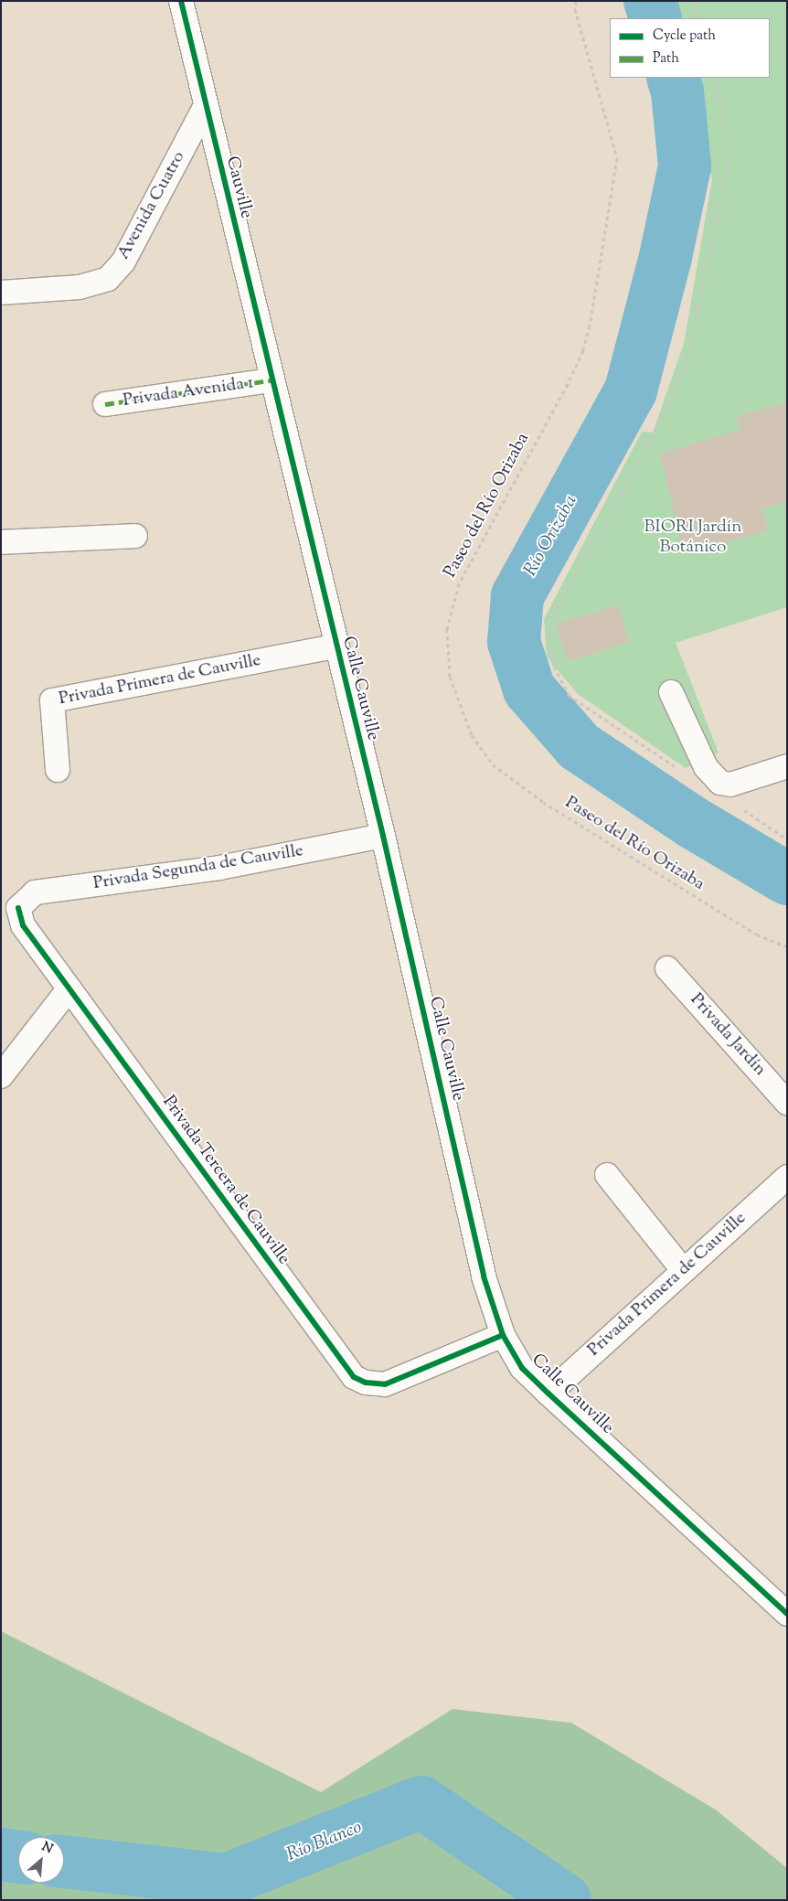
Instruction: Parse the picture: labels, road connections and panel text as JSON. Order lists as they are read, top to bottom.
{
  "streets": {
    "street": [
      "Cauville",
      "Avenida Cuatro",
      "Privada Avenida 1",
      "Privada Primera de Cauville",
      "Calle Cauville",
      "Privada Segunda de Cauville",
      "Privada Jardín",
      "Privada Tercera de Cauville"
    ],
    "path": ["Paseo del Río Orizaba"]
  },
  "crossings": [
    ["Cauville", "Avenida Cuatro"],
    ["Cauville", "Privada Avenida 1"],
    ["Cauville", "Calle Cauville"],
    ["Privada Avenida 1", "Calle Cauville"],
    ["Privada Primera de Cauville", "Calle Cauville"],
    ["Calle Cauville", "Privada Segunda de Cauville"],
    ["Calle Cauville", "Privada Tercera de Cauville"],
    ["Privada Segunda de Cauville", "Privada Tercera de Cauville"]
  ],
  "water": ["Río Orizaba", "Río Blanco"],
  "parks": ["BIORI Jardín Botánico"],
  "legend": ["Cycle path", "Path"],
  "north": "top right"
}
